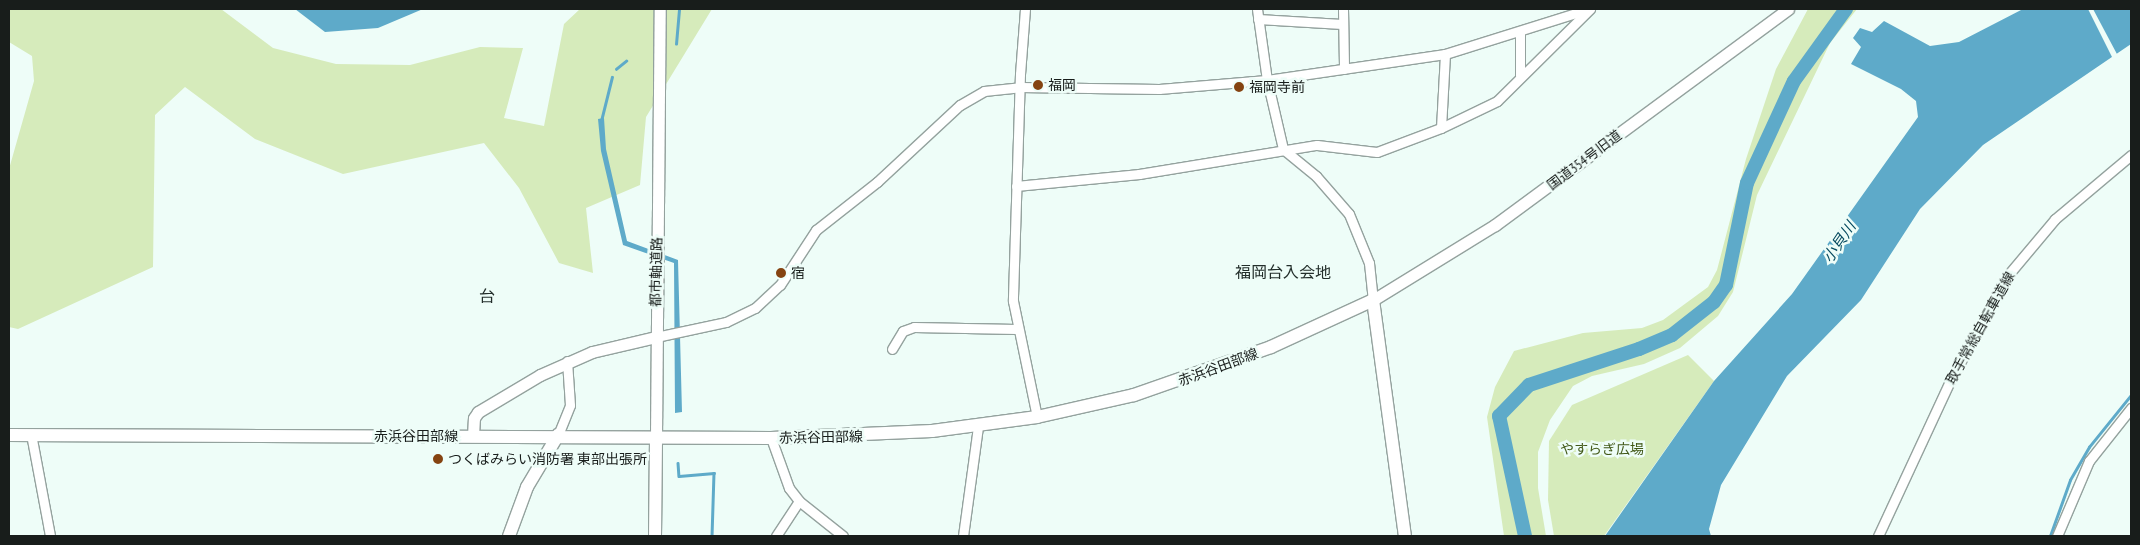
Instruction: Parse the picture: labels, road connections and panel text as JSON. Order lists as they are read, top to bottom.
{
  "streets": {
    "main road": ["都市軸道路", "赤浜谷田部線"],
    "street": ["国道354号旧道", "取手常総自転車道線"]
  },
  "crossings": [
    ["国道354号旧道", "赤浜谷田部線"],
    ["都市軸道路", "赤浜谷田部線"]
  ],
  "districts": ["福岡台入会地", "台"],
  "water": ["小貝川"],
  "parks": ["やすらぎ広場"],
  "places": [
    "福岡",
    "福岡寺前",
    "宿",
    "つくばみらい消防署 東部出張所"
  ]
}
